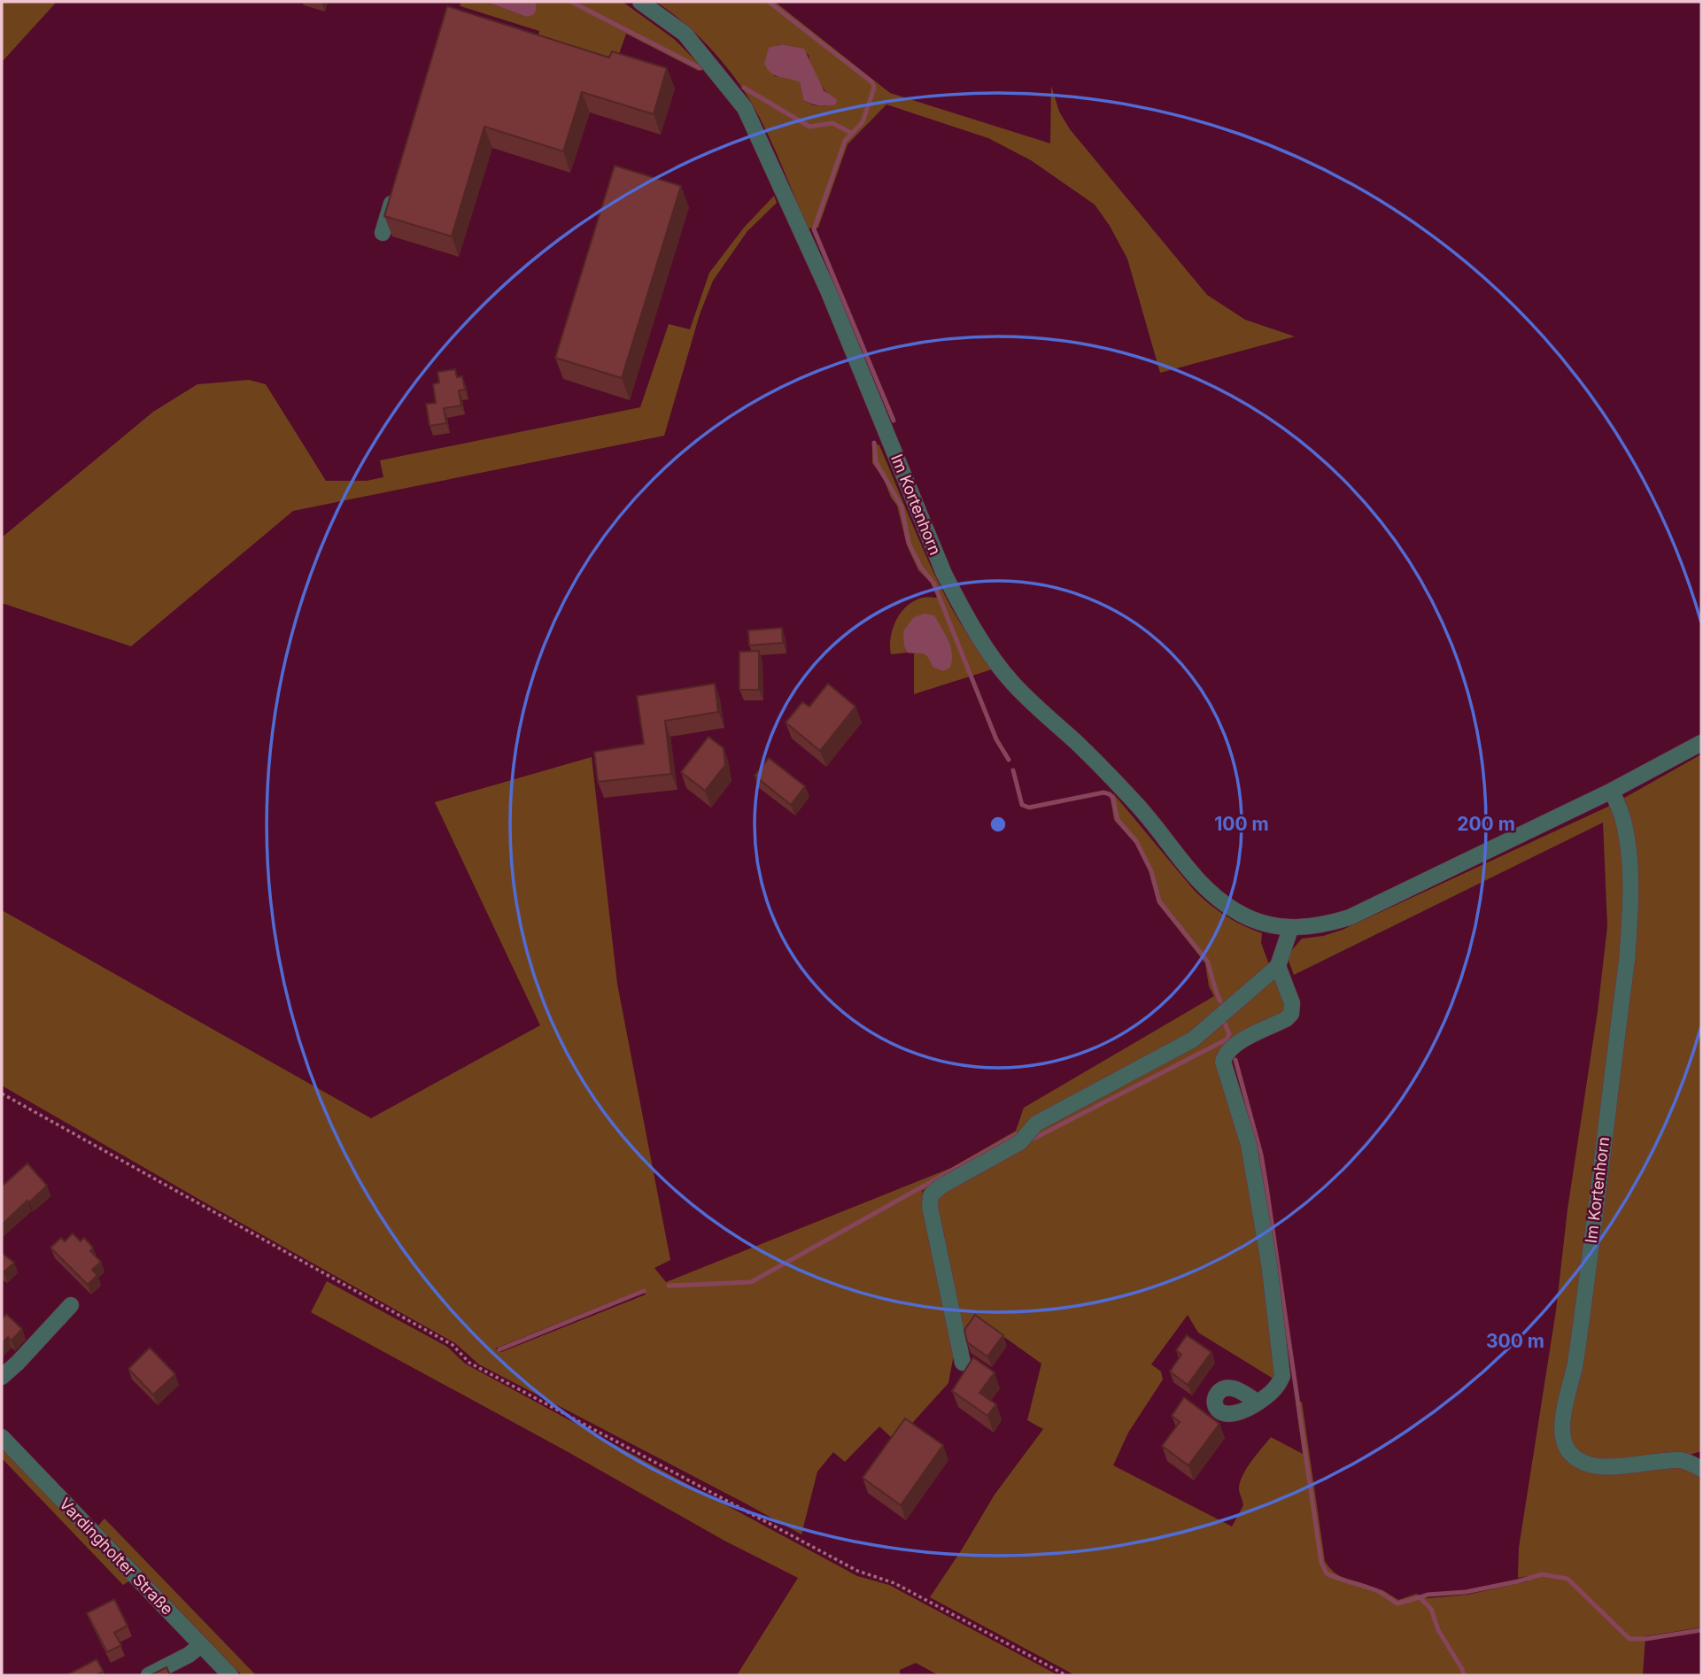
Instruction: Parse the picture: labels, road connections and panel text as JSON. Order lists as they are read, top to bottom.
{
  "streets": {
    "street": ["Im Kortenhorn", "Vardingholter Straße"]
  },
  "rings": ["100 m", "200 m", "300 m"]
}
